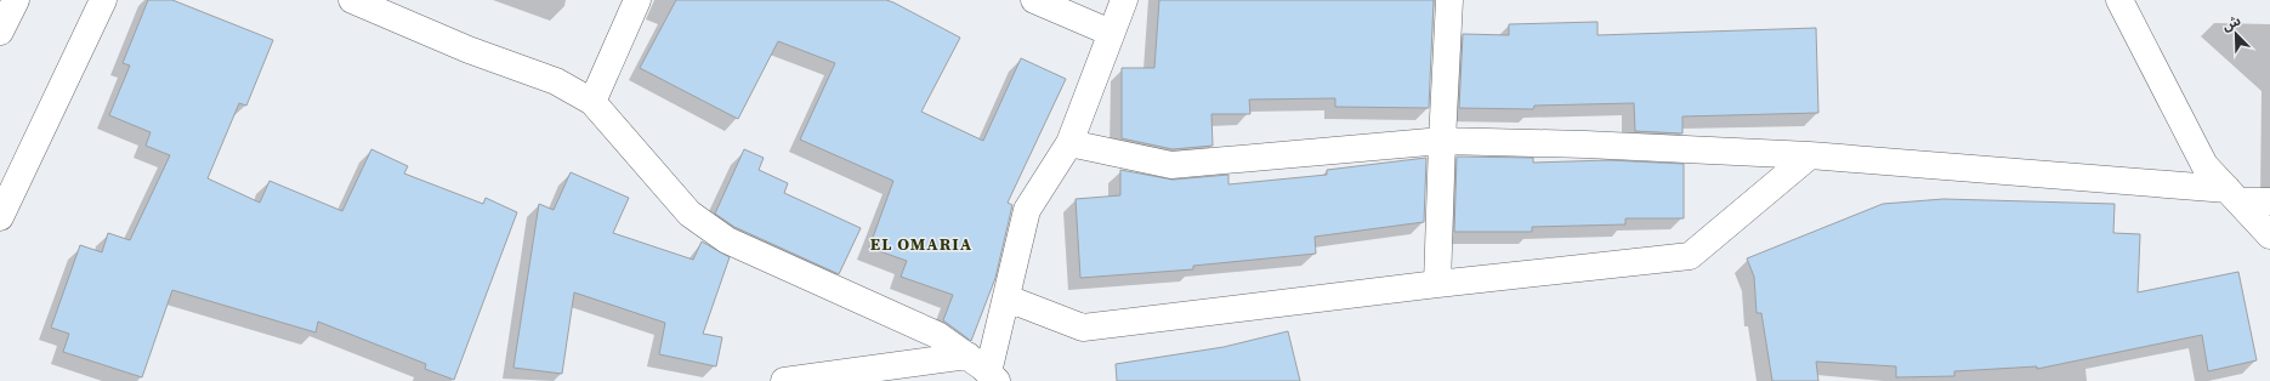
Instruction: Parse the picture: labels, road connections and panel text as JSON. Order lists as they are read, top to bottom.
{
  "districts": ["EL OMARIA"],
  "north": "top left"
}
